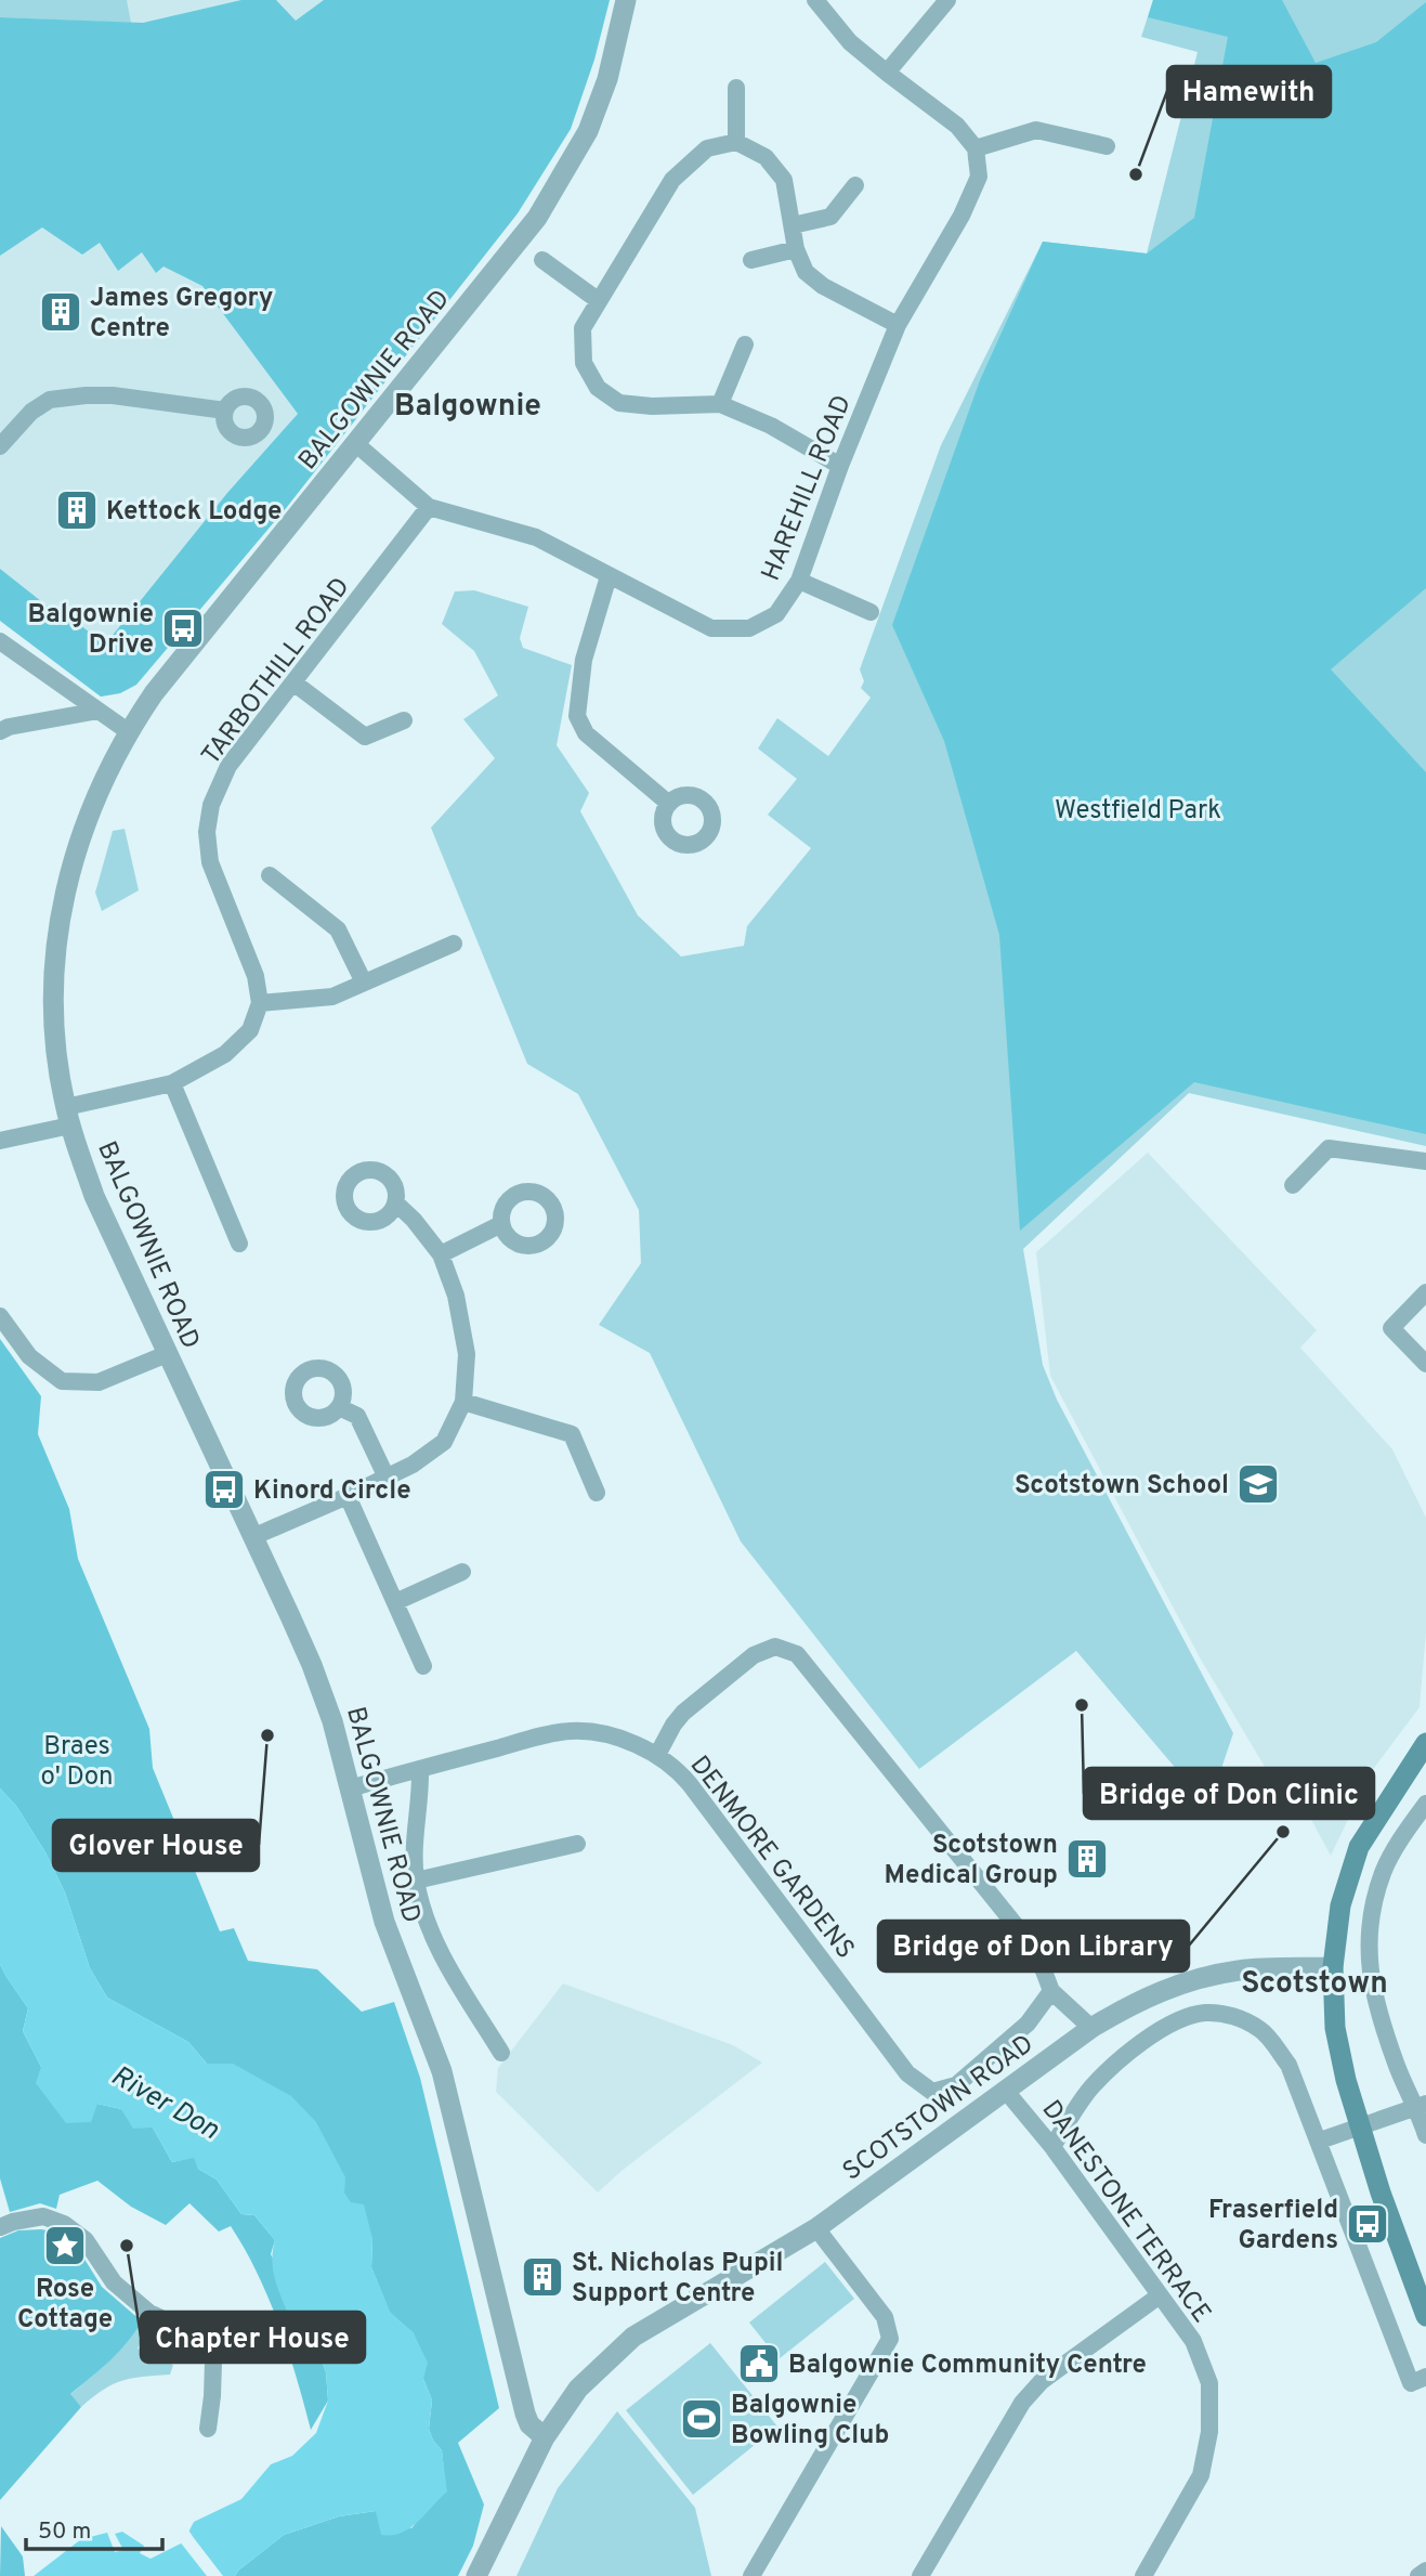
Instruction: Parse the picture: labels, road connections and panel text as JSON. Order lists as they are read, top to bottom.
{
  "streets": {
    "street": [
      "BALGOWNIE ROAD",
      "HAREHILL ROAD",
      "TARBOTHILL ROAD",
      "DENMORE GARDENS",
      "SCOTSTOWN ROAD",
      "DANESTONE TERRACE"
    ]
  },
  "crossings": [
    ["BALGOWNIE ROAD", "HAREHILL ROAD"],
    ["BALGOWNIE ROAD", "DENMORE GARDENS"],
    ["BALGOWNIE ROAD", "SCOTSTOWN ROAD"],
    ["HAREHILL ROAD", "TARBOTHILL ROAD"],
    ["SCOTSTOWN ROAD", "DANESTONE TERRACE"]
  ],
  "districts": ["Balgownie", "Scotstown"],
  "water": ["River Don"],
  "parks": ["Westfield Park", "Braes o' Don"],
  "places": {
    "other": [
      "Hamewith",
      "Bridge of Don Clinic",
      "Glover House",
      "Bridge of Don Library",
      "Chapter House"
    ],
    "building": [
      "James Gregory Centre",
      "Kettock Lodge",
      "Scotstown Medical Group",
      "St. Nicholas Pupil Support Centre"
    ],
    "bus stop": ["Balgownie Drive", "Kinord Circle", "Fraserfield Gardens"],
    "school or university": ["Scotstown School"],
    "place": ["Rose Cottage"],
    "public building": ["Balgownie Community Centre"],
    "sports": ["Balgownie Bowling Club"]
  },
  "scale_bar": "50 m"
}
